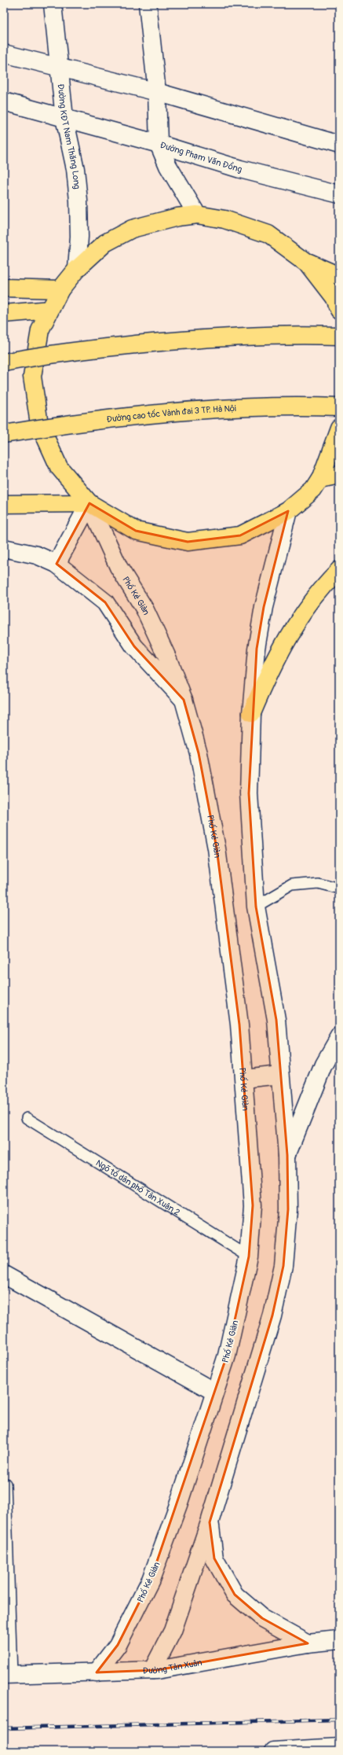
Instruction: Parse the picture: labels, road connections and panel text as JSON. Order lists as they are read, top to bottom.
{
  "streets": {
    "main road": [
      "Đường KĐT Nam Thăng Long",
      "Đường Phạm Văn Đồng",
      "Đường cao tốc Vành đai 3 TP. Hà Nội",
      "Phố Kẻ Giàn",
      "Đường Tân Xuân"
    ],
    "lane": ["Ngõ tổ dân phố Tân Xuân 2"]
  },
  "crossings": [
    ["Đường KĐT Nam Thăng Long", "Đường Phạm Văn Đồng"],
    ["Phố Kẻ Giàn", "Ngõ tổ dân phố Tân Xuân 2"],
    ["Phố Kẻ Giàn", "Đường Tân Xuân"]
  ]
}
